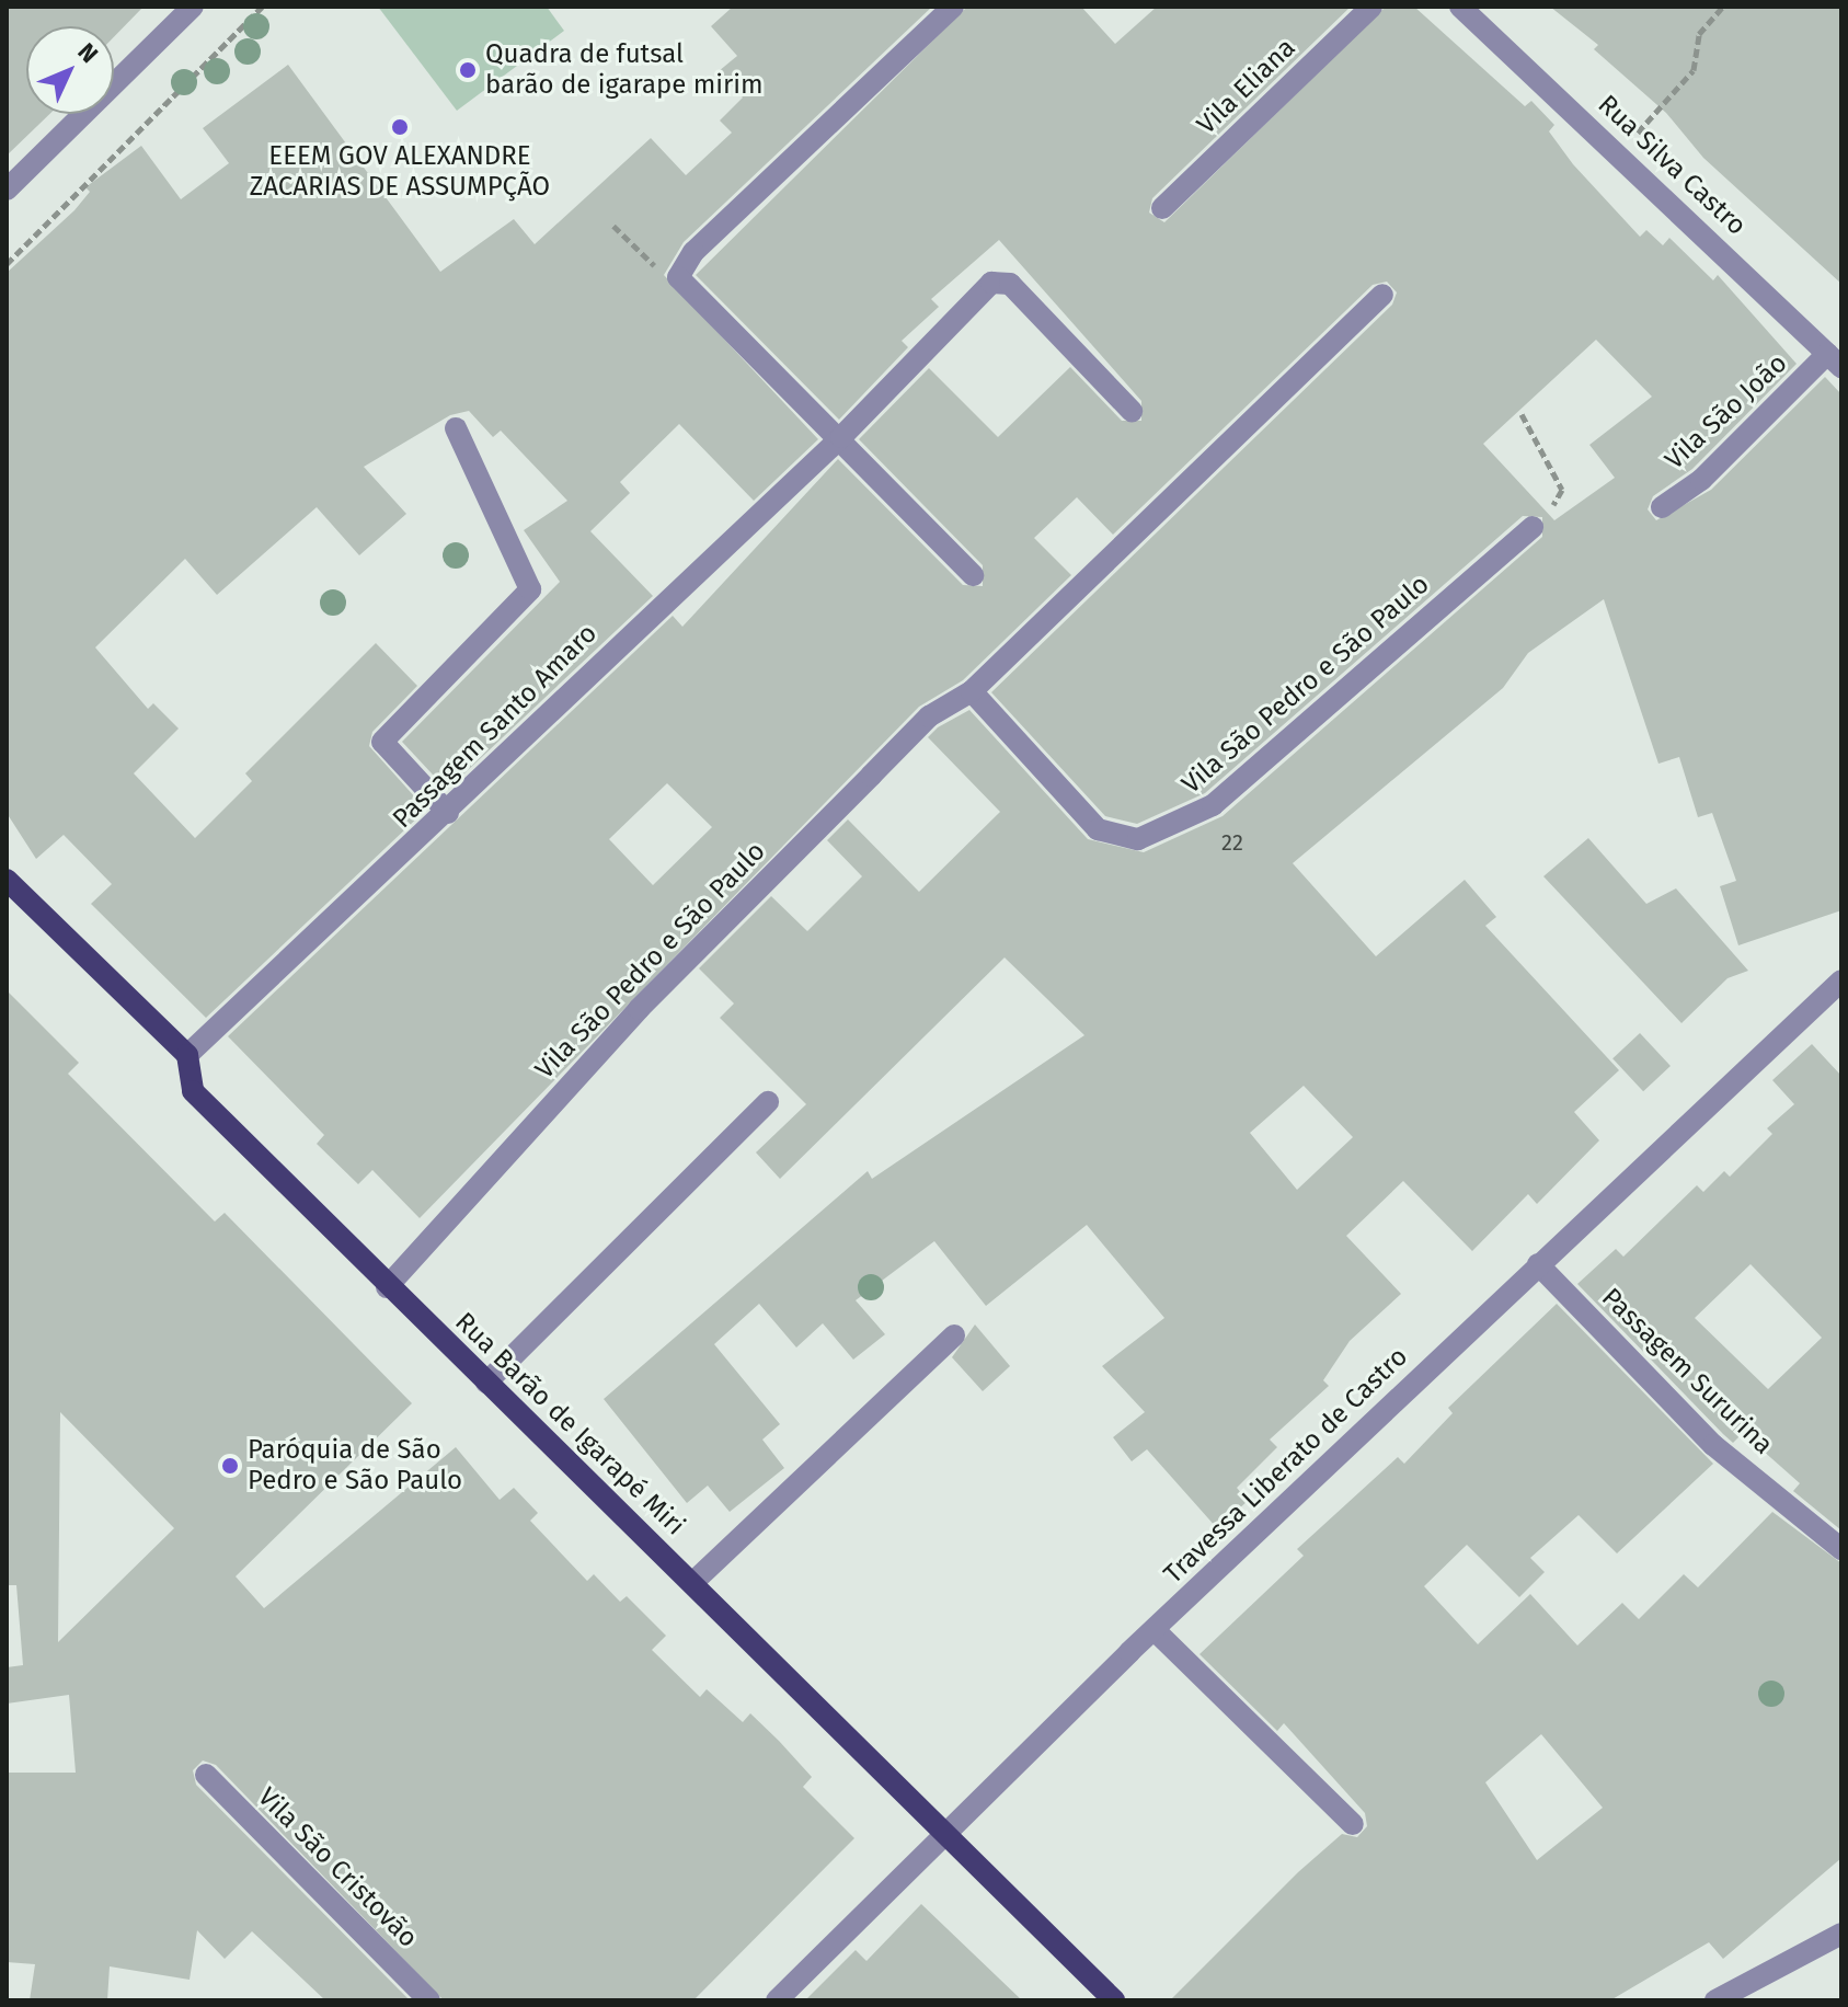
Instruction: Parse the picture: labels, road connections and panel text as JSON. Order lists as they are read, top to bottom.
{
  "streets": {
    "main road": ["Rua Barão de Igarapé Miri"],
    "street": [
      "Vila Eliana",
      "Rua Silva Castro",
      "Vila São João",
      "Vila São Pedro e São Paulo",
      "Passagem Santo Amaro",
      "Passagem Sururina",
      "Travessa Liberato de Castro",
      "Vila São Cristovão"
    ]
  },
  "crossings": [
    ["Rua Silva Castro", "Vila São João"],
    ["Vila São Pedro e São Paulo", "Rua Barão de Igarapé Miri"],
    ["Passagem Santo Amaro", "Rua Barão de Igarapé Miri"],
    ["Passagem Sururina", "Travessa Liberato de Castro"],
    ["Rua Barão de Igarapé Miri", "Travessa Liberato de Castro"]
  ],
  "places": ["Quadra de futsal barão de igarape mirim", "EEEM GOV ALEXANDRE ZACARIAS DE ASSUMPÇÃO", "Paróquia de São Pedro e São Paulo"],
  "house_numbers": ["22"],
  "north": "top right"
}
